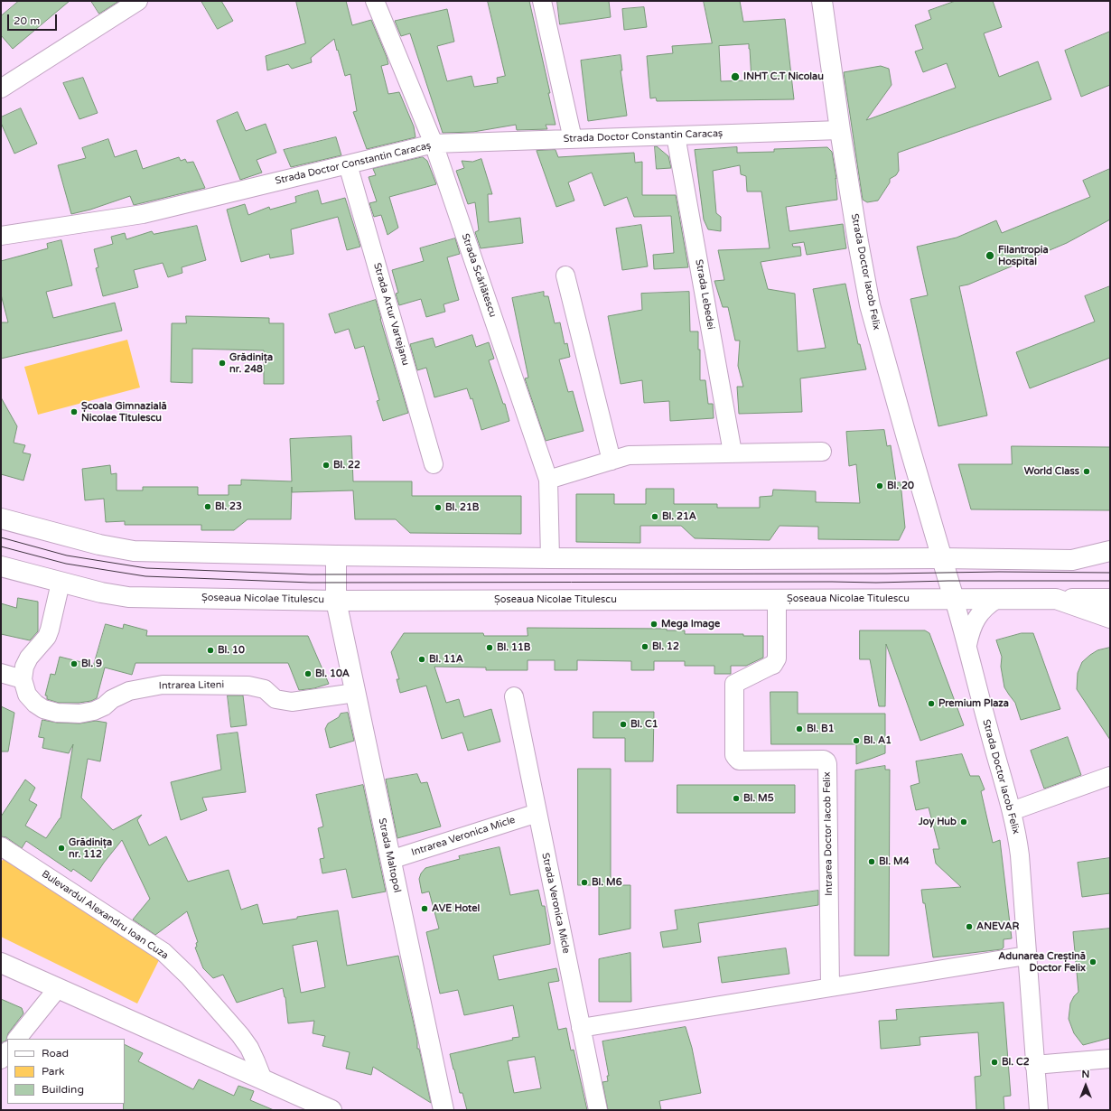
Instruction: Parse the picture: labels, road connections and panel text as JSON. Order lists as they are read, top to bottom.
{
  "streets": {
    "main road": ["Strada Doctor Iacob Felix", "Șoseaua Nicolae Titulescu", "Strada Maltopol"],
    "street": [
      "Strada Doctor Constantin Caracaș",
      "Strada Scărlătescu",
      "Strada Lebedei",
      "Strada Artur Vartejanu",
      "Intrarea Liteni",
      "Intrarea Doctor Iacob Felix",
      "Intrarea Veronica Micle",
      "Strada Veronica Micle",
      "Bulevardul Alexandru Ioan Cuza"
    ]
  },
  "crossings": [
    ["Strada Doctor Constantin Caracaș", "Strada Doctor Iacob Felix"],
    ["Strada Doctor Constantin Caracaș", "Strada Scărlătescu"],
    ["Strada Doctor Constantin Caracaș", "Strada Lebedei"],
    ["Strada Doctor Constantin Caracaș", "Strada Artur Vartejanu"],
    ["Strada Doctor Iacob Felix", "Șoseaua Nicolae Titulescu"],
    ["Șoseaua Nicolae Titulescu", "Intrarea Doctor Iacob Felix"],
    ["Șoseaua Nicolae Titulescu", "Strada Maltopol"],
    ["Intrarea Liteni", "Strada Maltopol"],
    ["Intrarea Veronica Micle", "Strada Maltopol"],
    ["Intrarea Veronica Micle", "Strada Veronica Micle"]
  ],
  "places": [
    "INHT C.T Nicolau",
    "Filantropia Hospital",
    "Grădinița nr. 248",
    "Școala Gimnazială Nicolae Titulescu",
    "Bl. 22",
    "World Class",
    "Bl. 20",
    "Bl. 23",
    "Bl. 21B",
    "Bl. 21A",
    "Mega Image",
    "Bl. 12",
    "Bl. 11B",
    "Bl. 10",
    "Bl. 11A",
    "Bl. 9",
    "Bl. 10A",
    "Premium Plaza",
    "Bl. C1",
    "Bl. B1",
    "Bl. A1",
    "Bl. M5",
    "Joy Hub",
    "Grădinița nr. 112",
    "Bl. M4",
    "Bl. M6",
    "AVE Hotel",
    "ANEVAR",
    "Adunarea Creștină Doctor Felix",
    "Bl. C2"
  ],
  "legend": ["Road", "Park", "Building"],
  "scale_bar": "20 m",
  "north": "top"
}
